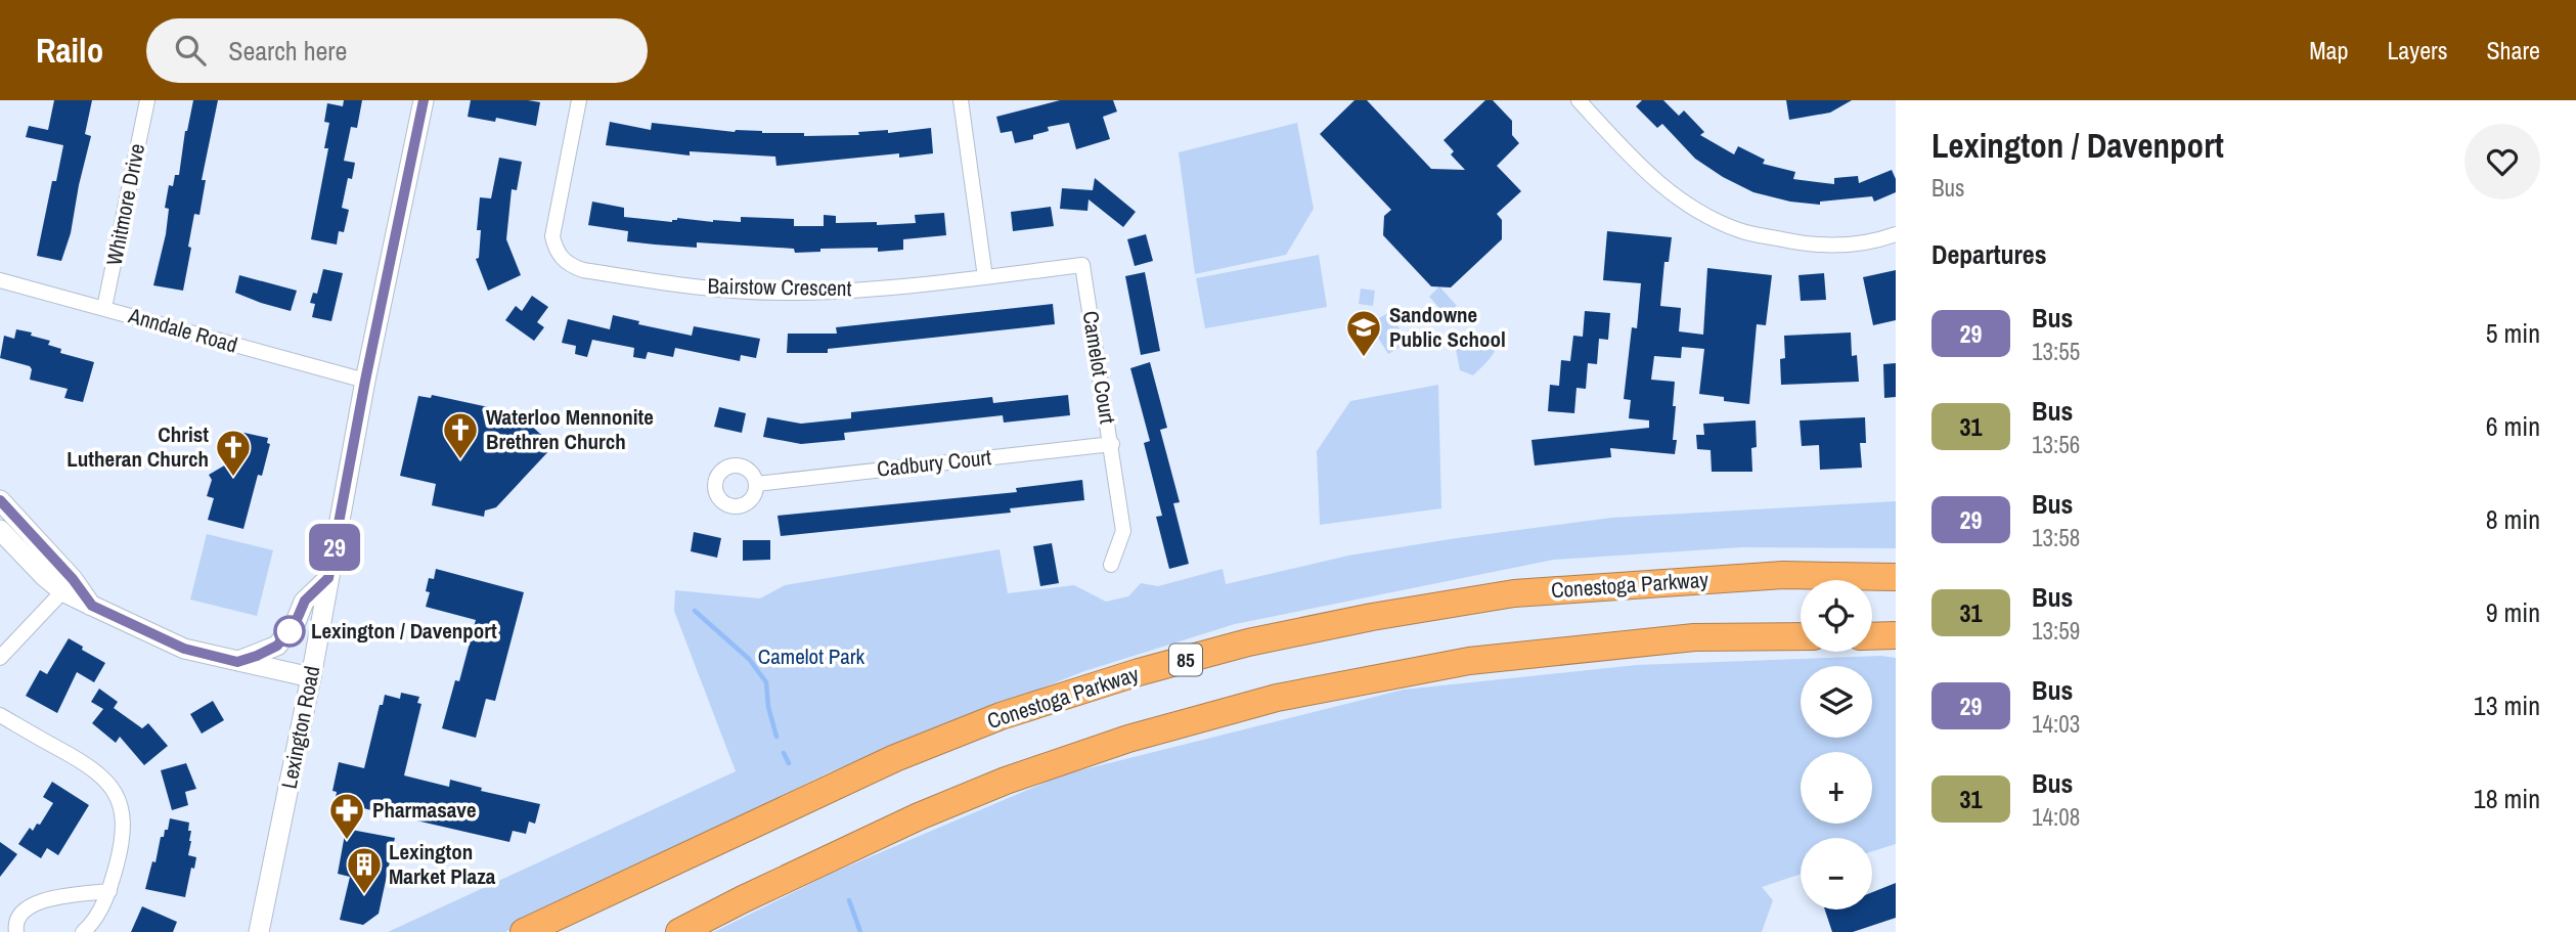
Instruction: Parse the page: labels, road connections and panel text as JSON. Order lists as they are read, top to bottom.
{
  "streets": {
    "highway": ["Conestoga Parkway", "85"],
    "main road": ["Lexington Road"],
    "street": [
      "Whitmore Drive",
      "Bairstow Crescent",
      "Anndale Road",
      "Camelot Court",
      "Cadbury Court"
    ]
  },
  "crossings": [
    ["Whitmore Drive", "Anndale Road"],
    ["Bairstow Crescent", "Camelot Court"],
    ["Anndale Road", "Lexington Road"],
    ["Camelot Court", "Cadbury Court"]
  ],
  "parks": ["Camelot Park"],
  "places": {
    "school or university": ["Sandowne Public School"],
    "church": ["Waterloo Mennonite Brethren Church", "Christ Lutheran Church"],
    "other": ["Lexington / Davenport"],
    "pharmacy": ["Pharmasave"],
    "building": ["Lexington Market Plaza"]
  },
  "lines": ["bus line 29"],
  "page": {
    "header": "Railo",
    "search": "Search here",
    "nav": ["Map", "Layers", "Share"],
    "on_map": "29",
    "heading": [
      ["Lexington / Davenport", "Bus"],
      "Departures"
    ],
    "list": [
      {
        "mark": "29",
        "name": "Bus",
        "note": "13:55",
        "value": "5 min"
      },
      {
        "mark": "31",
        "name": "Bus",
        "note": "13:56",
        "value": "6 min"
      },
      {
        "mark": "29",
        "name": "Bus",
        "note": "13:58",
        "value": "8 min"
      },
      {
        "mark": "31",
        "name": "Bus",
        "note": "13:59",
        "value": "9 min"
      },
      {
        "mark": "29",
        "name": "Bus",
        "note": "14:03",
        "value": "13 min"
      },
      {
        "mark": "31",
        "name": "Bus",
        "note": "14:08",
        "value": "18 min"
      }
    ],
    "map_buttons": ["+", "−"]
  }
}
